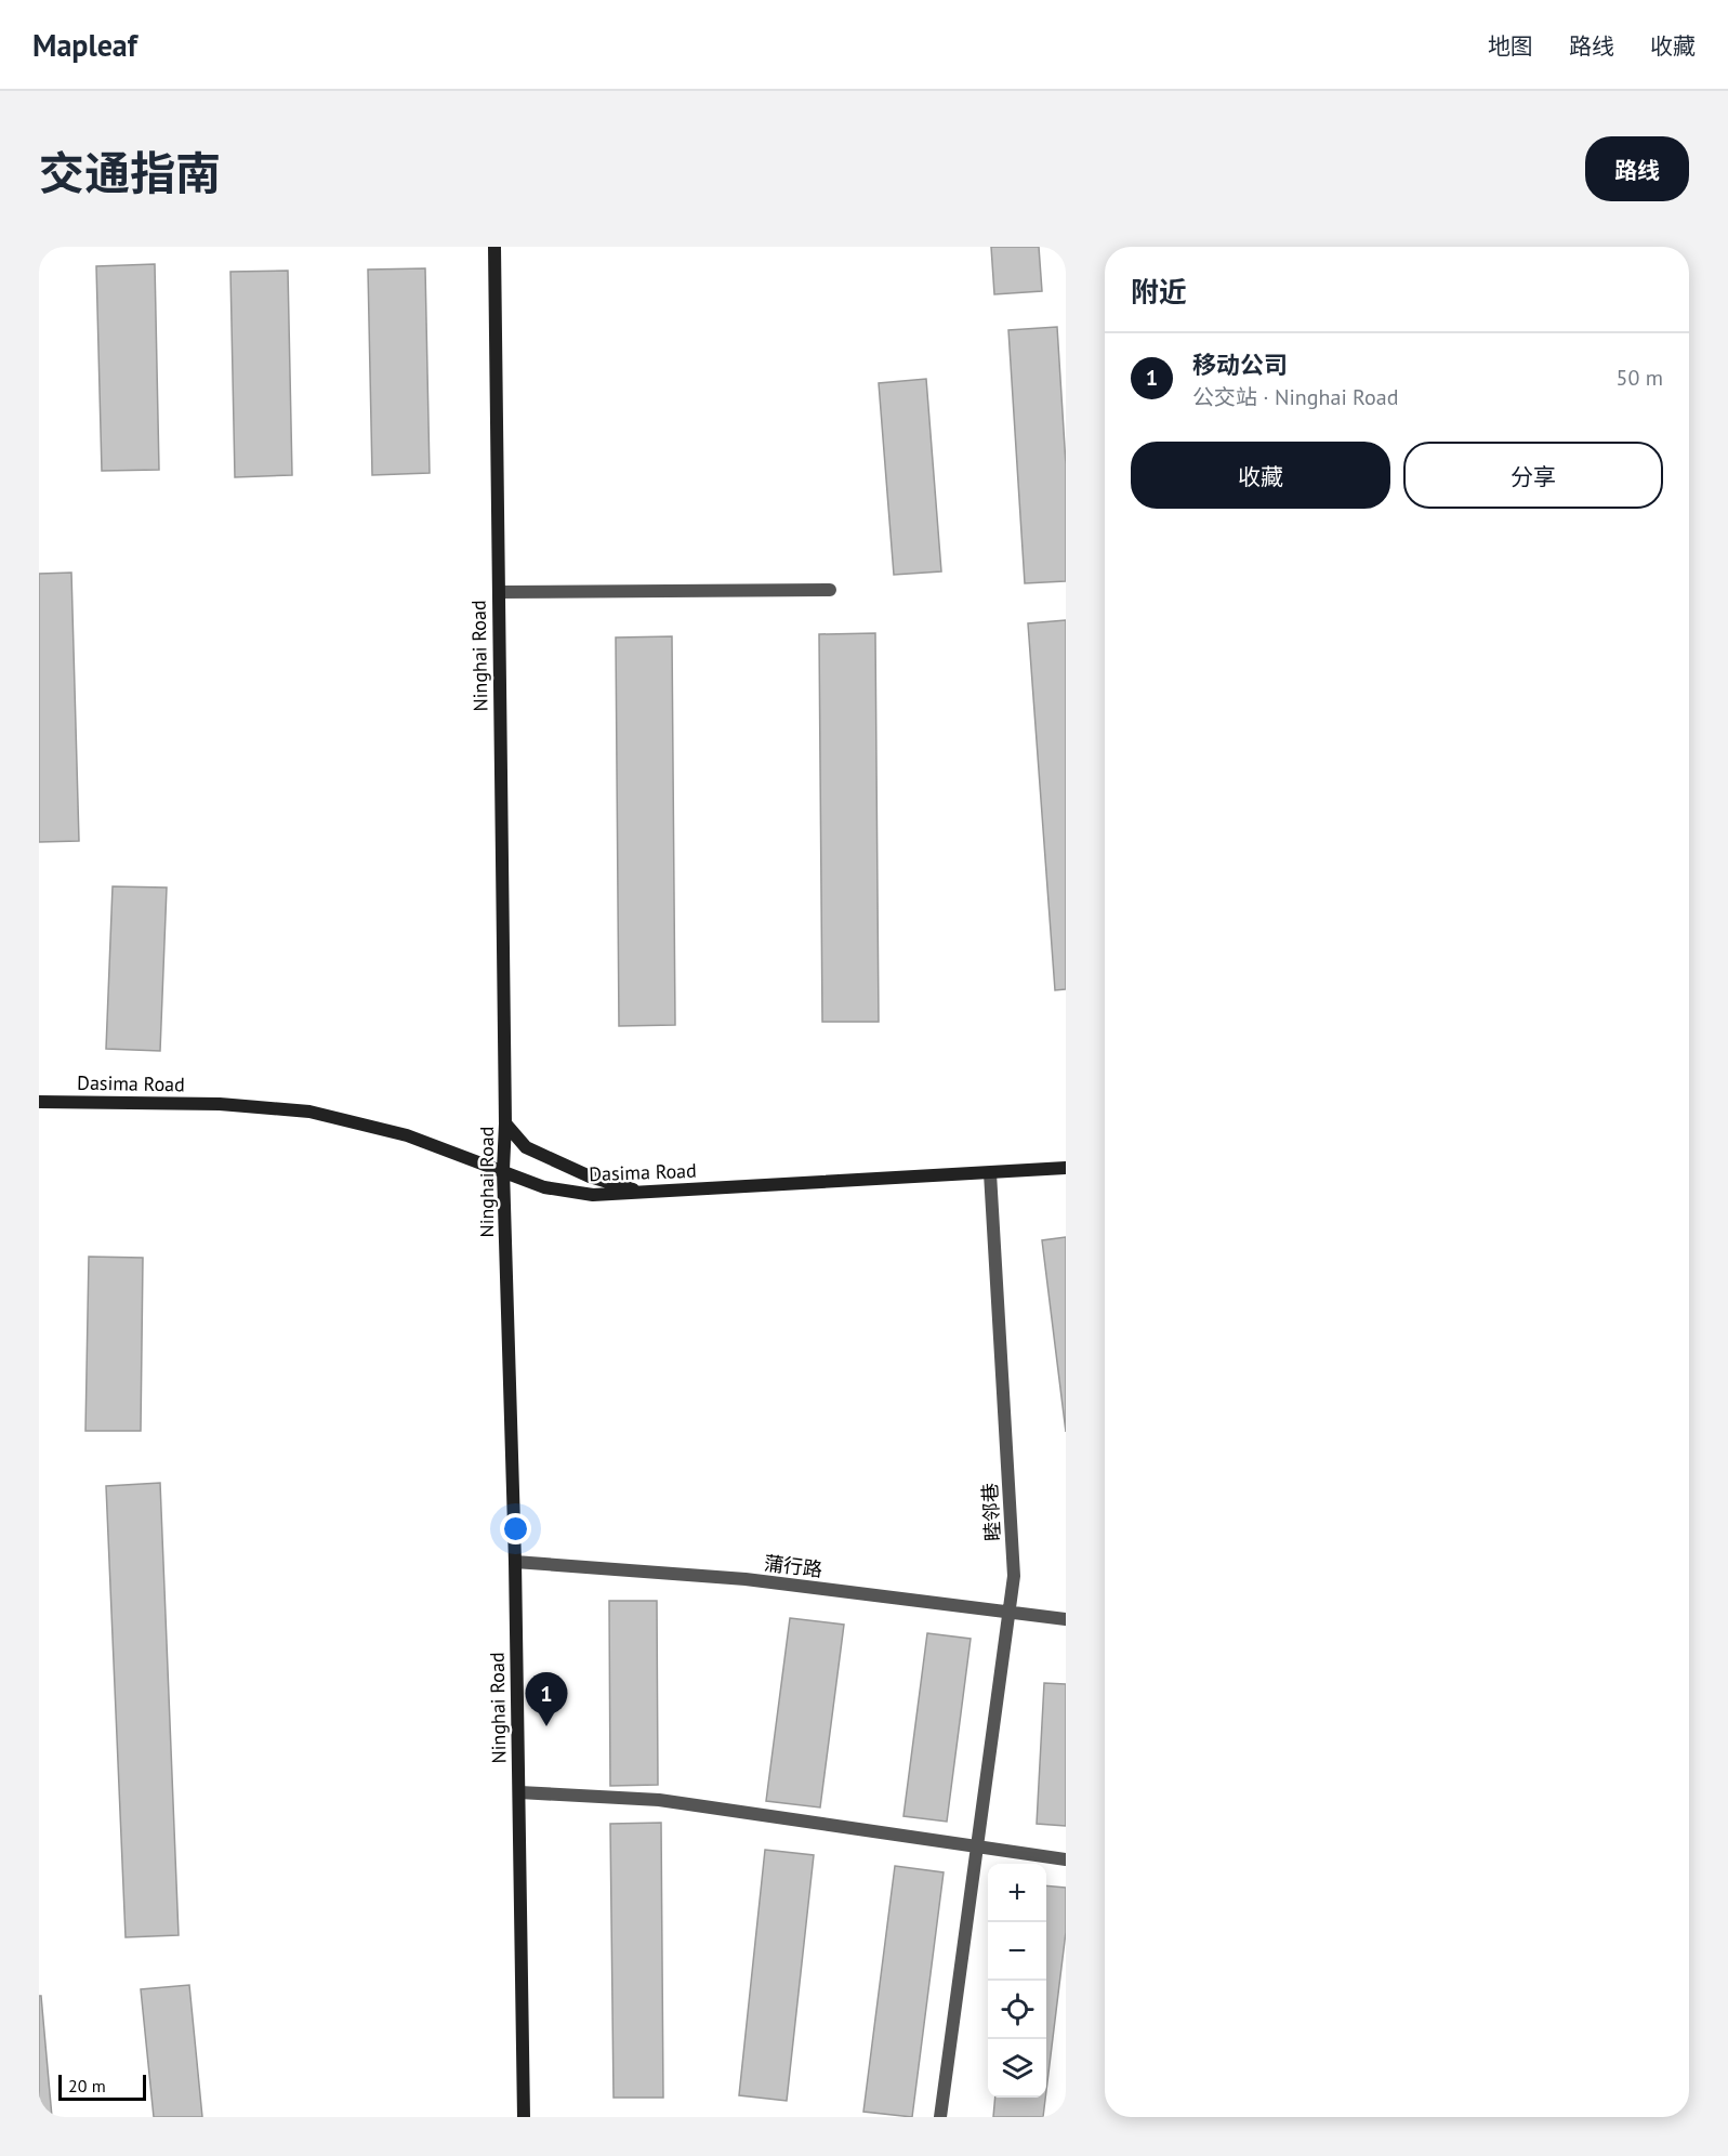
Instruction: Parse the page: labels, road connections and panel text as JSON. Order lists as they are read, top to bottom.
{
  "streets": {
    "street": [
      "Ninghai Road",
      "Dasima Road",
      "睦邻巷",
      "蒲行路"
    ]
  },
  "crossings": [
    ["Ninghai Road", "Dasima Road"],
    ["Ninghai Road", "蒲行路"],
    ["Dasima Road", "睦邻巷"],
    ["睦邻巷", "蒲行路"]
  ],
  "scale_bar": "20 m",
  "page": {
    "header": "Mapleaf",
    "nav": ["地图", "路线", "收藏"],
    "title": "交通指南",
    "buttons": [
      "路线",
      ["收藏", "分享"]
    ],
    "heading": "附近",
    "list": [
      {
        "mark": "1",
        "name": "移动公司",
        "note": "公交站 · Ninghai Road",
        "value": "50 m"
      }
    ],
    "pins": "1",
    "map_buttons": ["+", "−"],
    "scale": "20 m"
  }
}
